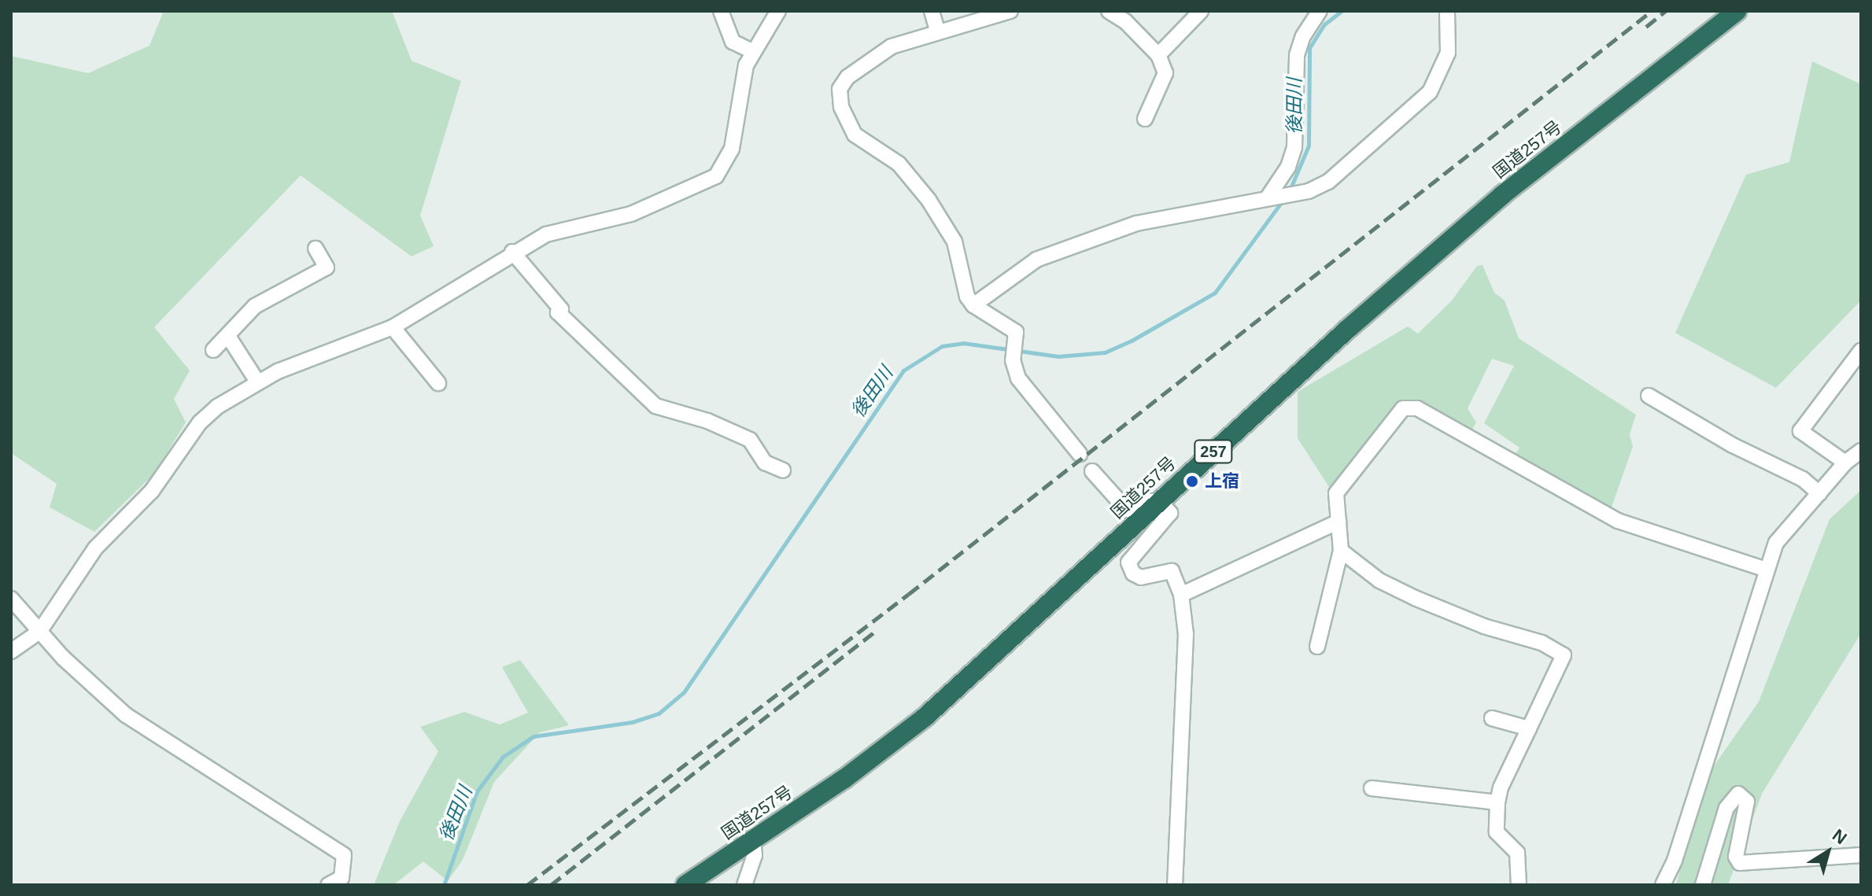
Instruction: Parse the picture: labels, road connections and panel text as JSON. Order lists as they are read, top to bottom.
{
  "streets": {
    "highway": ["国道257号", "257"]
  },
  "water": ["後田川"],
  "places": ["上宿"],
  "north": "top right"
}
